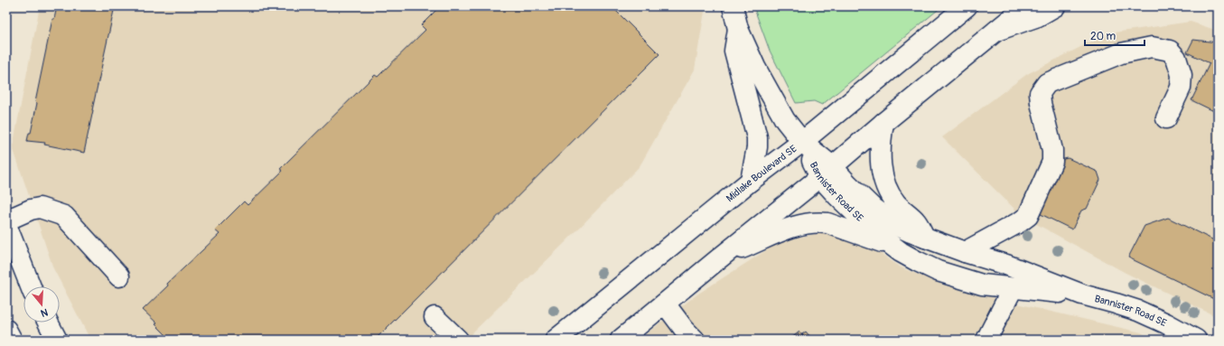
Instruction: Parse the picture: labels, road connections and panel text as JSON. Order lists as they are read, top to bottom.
{
  "streets": {
    "main road": ["Midlake Boulevard SE", "Bannister Road SE"]
  },
  "crossings": [
    ["Midlake Boulevard SE", "Bannister Road SE"]
  ],
  "scale_bar": "20 m",
  "north": "bottom"
}
